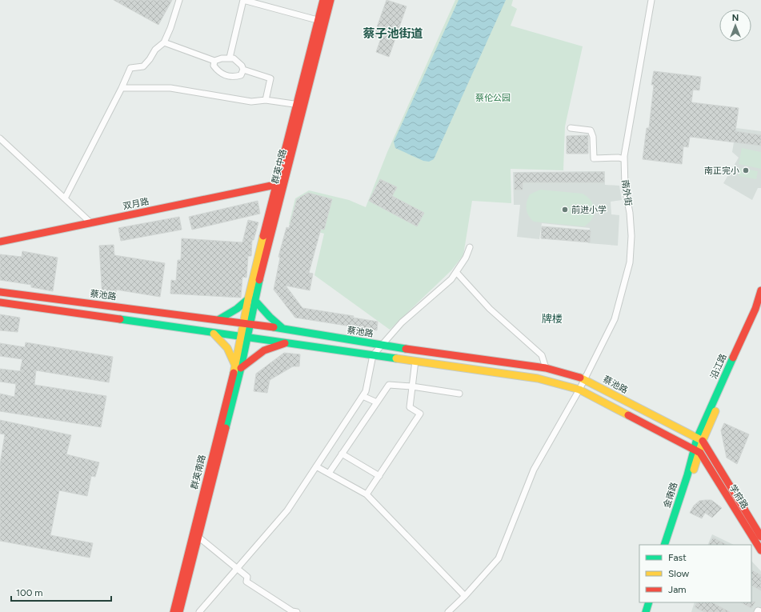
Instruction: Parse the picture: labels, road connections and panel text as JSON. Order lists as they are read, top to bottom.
{
  "streets": {
    "street": [
      "群英中路",
      "南外街",
      "双月路",
      "蔡池路",
      "沿江路",
      "群英南路",
      "金南路",
      "学府路"
    ]
  },
  "crossings": [
    ["群英中路", "双月路"],
    ["群英中路", "蔡池路"],
    ["群英中路", "群英南路"],
    ["南外街", "蔡池路"],
    ["蔡池路", "沿江路"],
    ["蔡池路", "学府路"],
    ["沿江路", "金南路"],
    ["沿江路", "学府路"],
    ["金南路", "学府路"]
  ],
  "districts": ["蔡子池街道", "牌楼"],
  "parks": ["蔡伦公园"],
  "places": ["南正完小", "前进小学"],
  "legend": ["Fast", "Slow", "Jam"],
  "scale_bar": "100 m",
  "north": "top"
}
